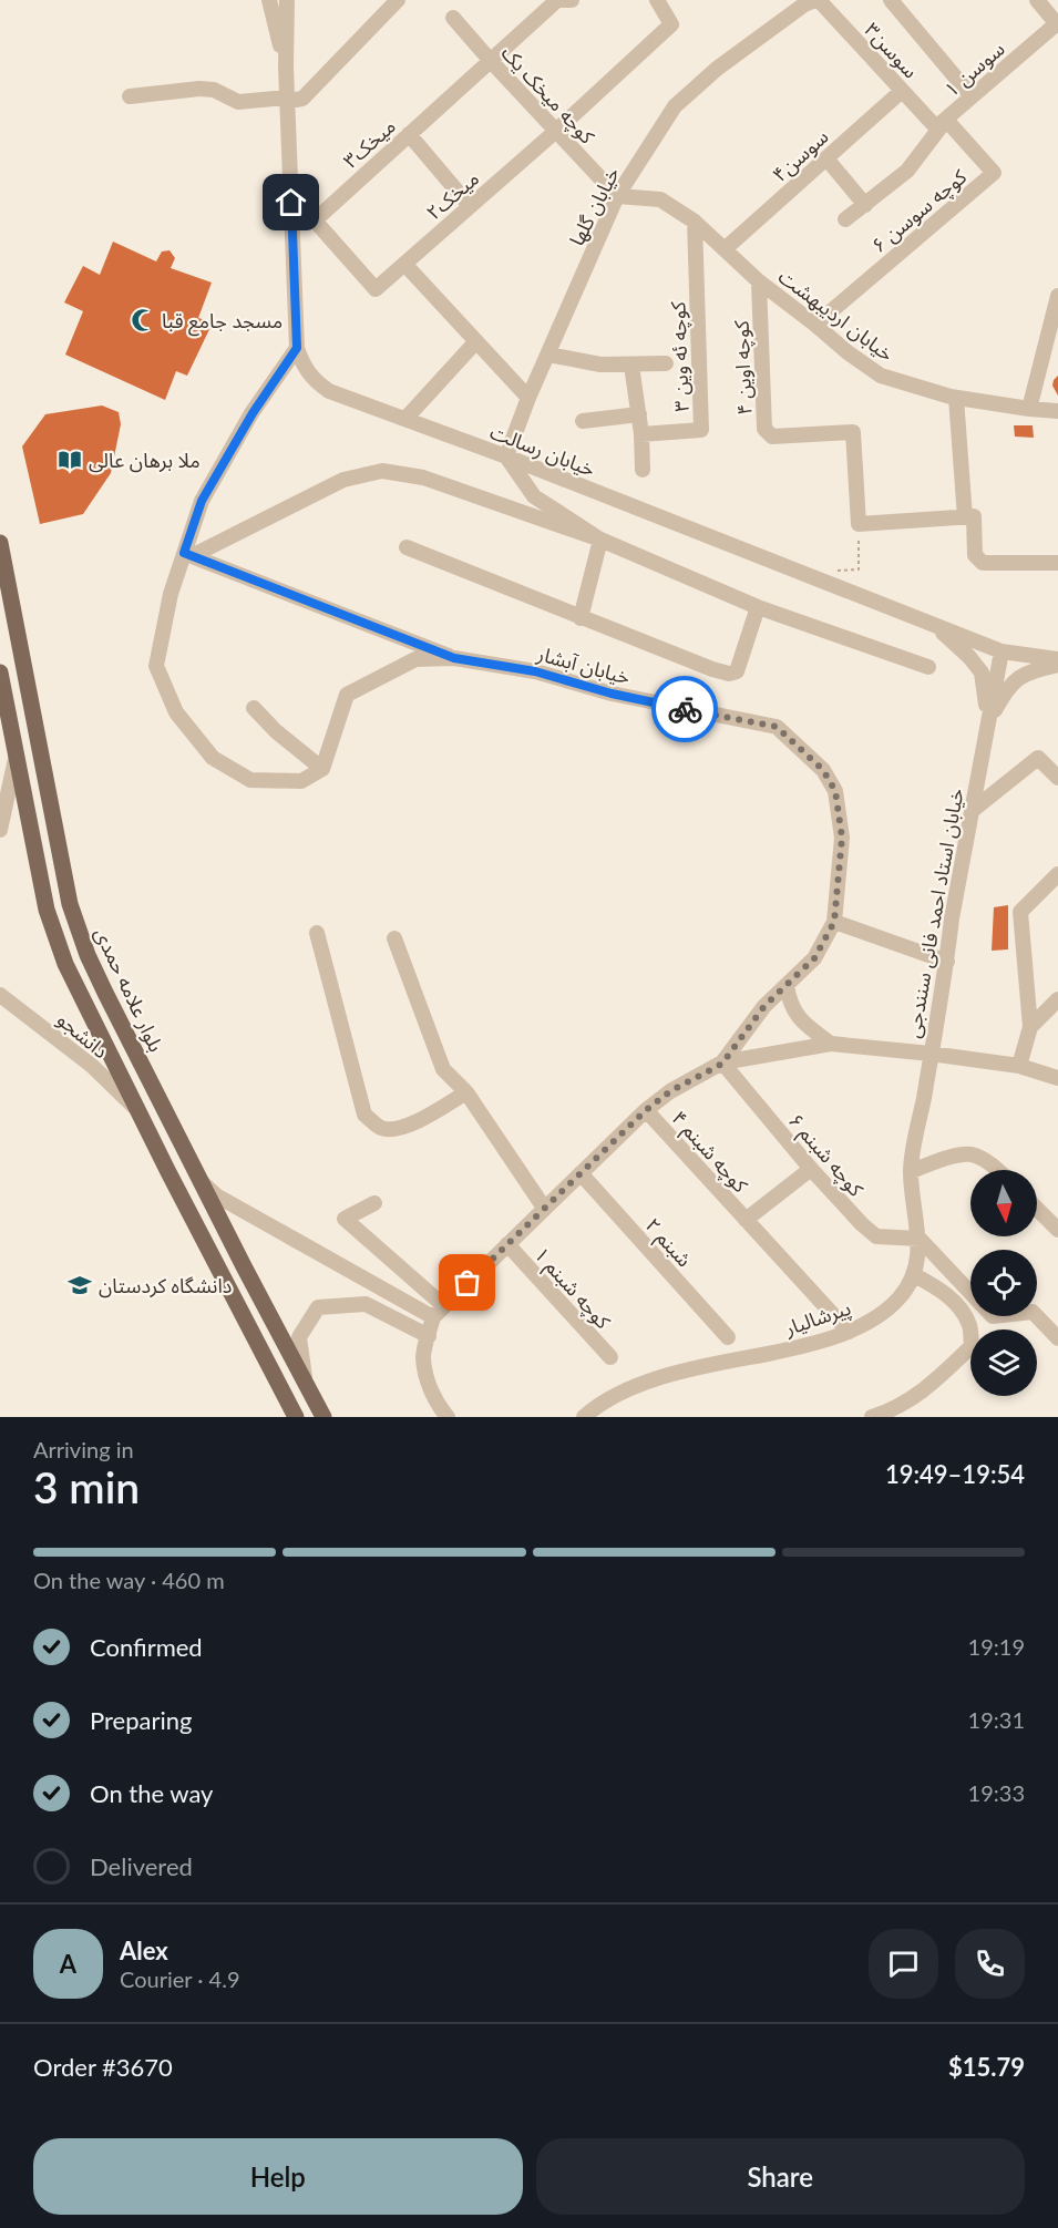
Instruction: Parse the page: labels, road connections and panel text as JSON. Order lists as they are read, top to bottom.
{
  "streets": {
    "main road": ["بلوار علامه حمدی"],
    "street": [
      "سوسن۳",
      "سوسن ۱",
      "کوچه میخک یک",
      "میخک۳",
      "سوسن۴",
      "میخک۲",
      "خیابان گلها",
      "کوچه سوسن ۶",
      "خیابان اردیبهشت",
      "کوچه ئه وین ۳",
      "کوچه اوین ۴",
      "خیابان رسالت",
      "خیابان آبشار",
      "خیابان استاد احمد فانی سنندجی",
      "دانشجو",
      "کوچه شبنم ۴",
      "کوچه شبنم ۶",
      "شبنم ۲",
      "کوچه شبنم ۱",
      "پیرشالیار"
    ]
  },
  "crossings": [
    ["سوسن۳", "سوسن ۱"],
    ["سوسن۳", "سوسن۴"],
    ["سوسن۳", "خیابان گلها"],
    ["سوسن۳", "کوچه سوسن ۶"],
    ["سوسن ۱", "کوچه سوسن ۶"],
    ["کوچه میخک یک", "میخک۳"],
    ["کوچه میخک یک", "میخک۲"],
    ["کوچه میخک یک", "خیابان گلها"],
    ["کوچه میخک یک", "خیابان اردیبهشت"],
    ["میخک۳", "میخک۲"],
    ["سوسن۴", "خیابان اردیبهشت"],
    ["خیابان گلها", "خیابان اردیبهشت"],
    ["خیابان گلها", "خیابان رسالت"],
    ["کوچه سوسن ۶", "خیابان اردیبهشت"],
    ["خیابان اردیبهشت", "کوچه ئه وین ۳"],
    ["خیابان اردیبهشت", "کوچه اوین ۴"],
    ["خیابان رسالت", "خیابان استاد احمد فانی سنندجی"],
    ["خیابان آبشار", "خیابان استاد احمد فانی سنندجی"],
    ["خیابان آبشار", "کوچه شبنم ۴"],
    ["خیابان آبشار", "کوچه شبنم ۶"],
    ["خیابان آبشار", "شبنم ۲"],
    ["خیابان آبشار", "کوچه شبنم ۱"],
    ["خیابان آبشار", "پیرشالیار"],
    ["خیابان استاد احمد فانی سنندجی", "پیرشالیار"],
    ["کوچه شبنم ۴", "پیرشالیار"],
    ["کوچه شبنم ۶", "پیرشالیار"]
  ],
  "places": {
    "mosque": ["مسجد جامع قبا"],
    "library": ["ملا برهان عالی"],
    "school or university": ["دانشگاه کردستان"]
  },
  "north": "bottom",
  "page": {
    "heading": ["3 min", "Arriving in", "19:49–19:54"],
    "panel": [
      "Alex",
      "Courier · 4.9",
      "Order #3670",
      "$15.79"
    ],
    "bar": "On the way · 460 m",
    "list": [
      ["Confirmed", "19:19"],
      ["Preparing", "19:31"],
      ["On the way", "19:33"],
      "Delivered"
    ],
    "round": "A",
    "buttons": ["Help", "Share"]
  }
}
